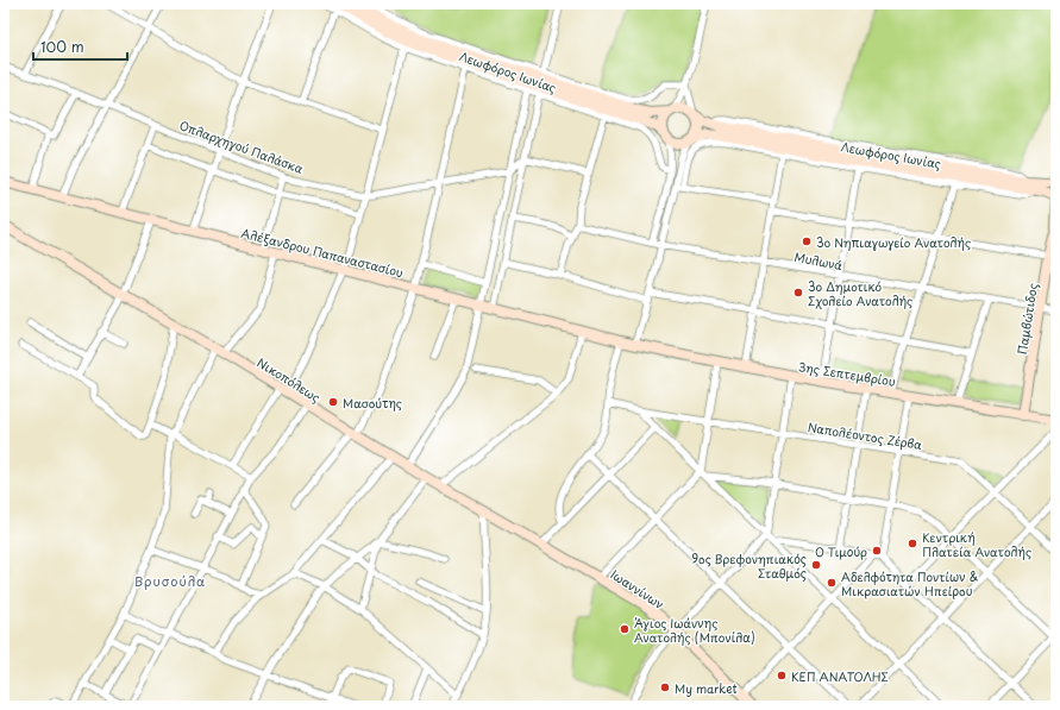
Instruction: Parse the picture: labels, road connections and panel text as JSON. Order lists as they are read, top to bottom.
{
  "streets": {
    "main road": [
      "Λεωφόρος Ιωνίας",
      "Αλέξανδρου Παπαναστασίου",
      "Παμβώτιδος",
      "3ης Σεπτεμβρίου",
      "Νικοπόλεως",
      "Ιωαννίνων"
    ],
    "street": ["Οπλαρχηγού Παλάσκα", "Μυλωνά", "Ναπολέοντος Ζέρβα"]
  },
  "crossings": [
    ["Λεωφόρος Ιωνίας", "Παμβώτιδος"],
    ["Αλέξανδρου Παπαναστασίου", "3ης Σεπτεμβρίου"],
    ["Μυλωνά", "Παμβώτιδος"],
    ["Παμβώτιδος", "3ης Σεπτεμβρίου"],
    ["Νικοπόλεως", "Ιωαννίνων"]
  ],
  "districts": ["Βρυσούλα"],
  "places": [
    "3ο Νηπιαγωγείο Ανατολής",
    "3ο Δημοτικό Σχολείο Ανατολής",
    "Μασούτης",
    "Κεντρική Πλατεία Ανατολής",
    "Ο Τιμούρ",
    "9ος Βρεφονηπιακός Σταθμός",
    "Αδελφότητα Ποντίων & Μικρασιατών Ηπείρου",
    "Άγιος Ιωάννης Ανατολής (Μπονίλα)",
    "ΚΕΠ ΑΝΑΤΟΛΗΣ",
    "My market"
  ],
  "scale_bar": "100 m"
}
